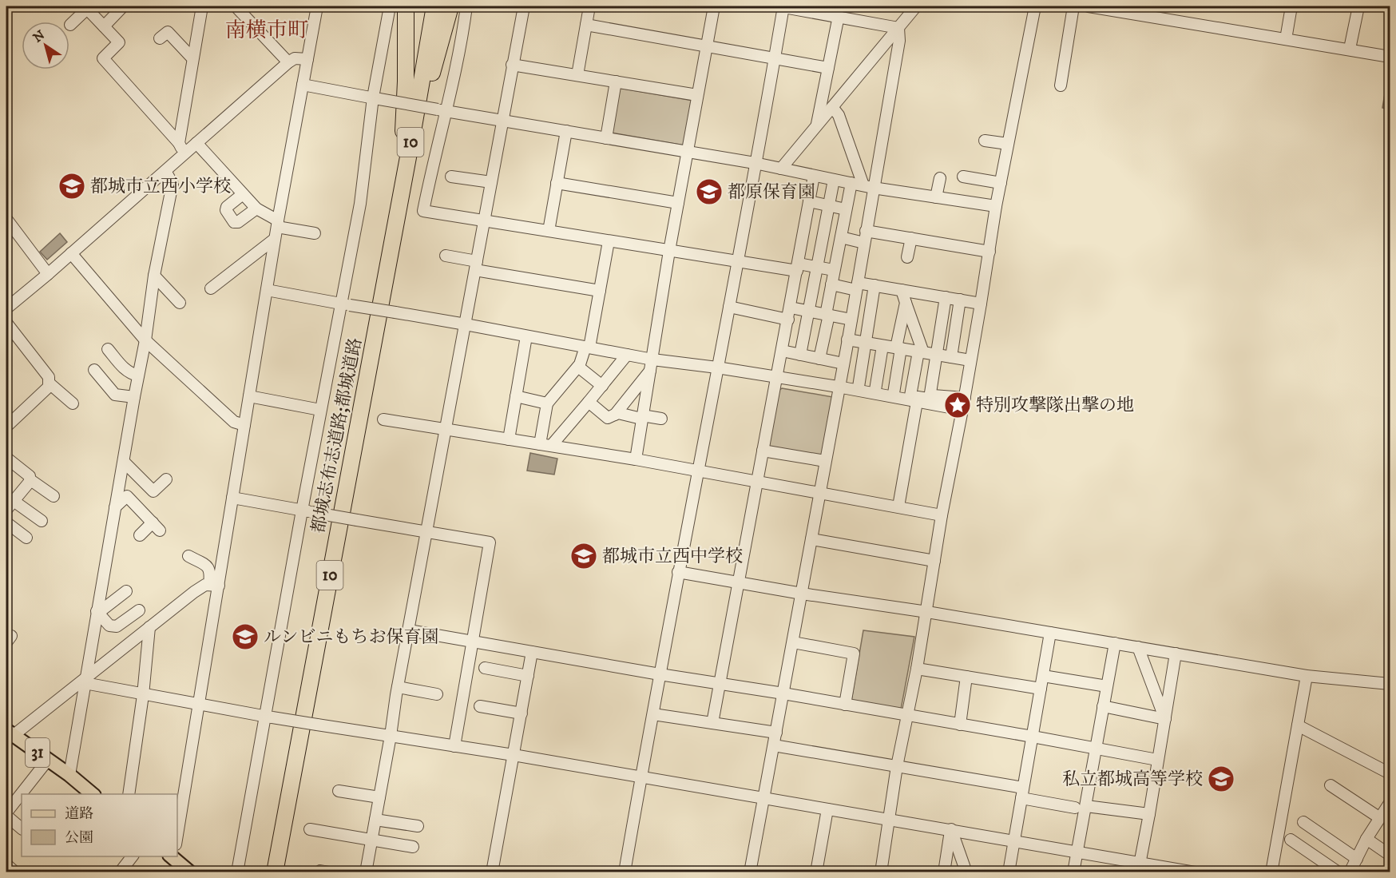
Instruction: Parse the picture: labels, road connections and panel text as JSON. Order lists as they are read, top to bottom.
{
  "streets": {
    "highway": ["10", "都城志布志道路;都城道路"],
    "main road": ["31"]
  },
  "districts": ["南横市町"],
  "places": {
    "school or university": [
      "都城市立西小学校",
      "都原保育園",
      "都城市立西中学校",
      "ルンビニもちお保育園",
      "私立都城高等学校"
    ],
    "place": ["特別攻撃隊出撃の地"]
  },
  "legend": ["道路", "公園"],
  "north": "top left"
}
